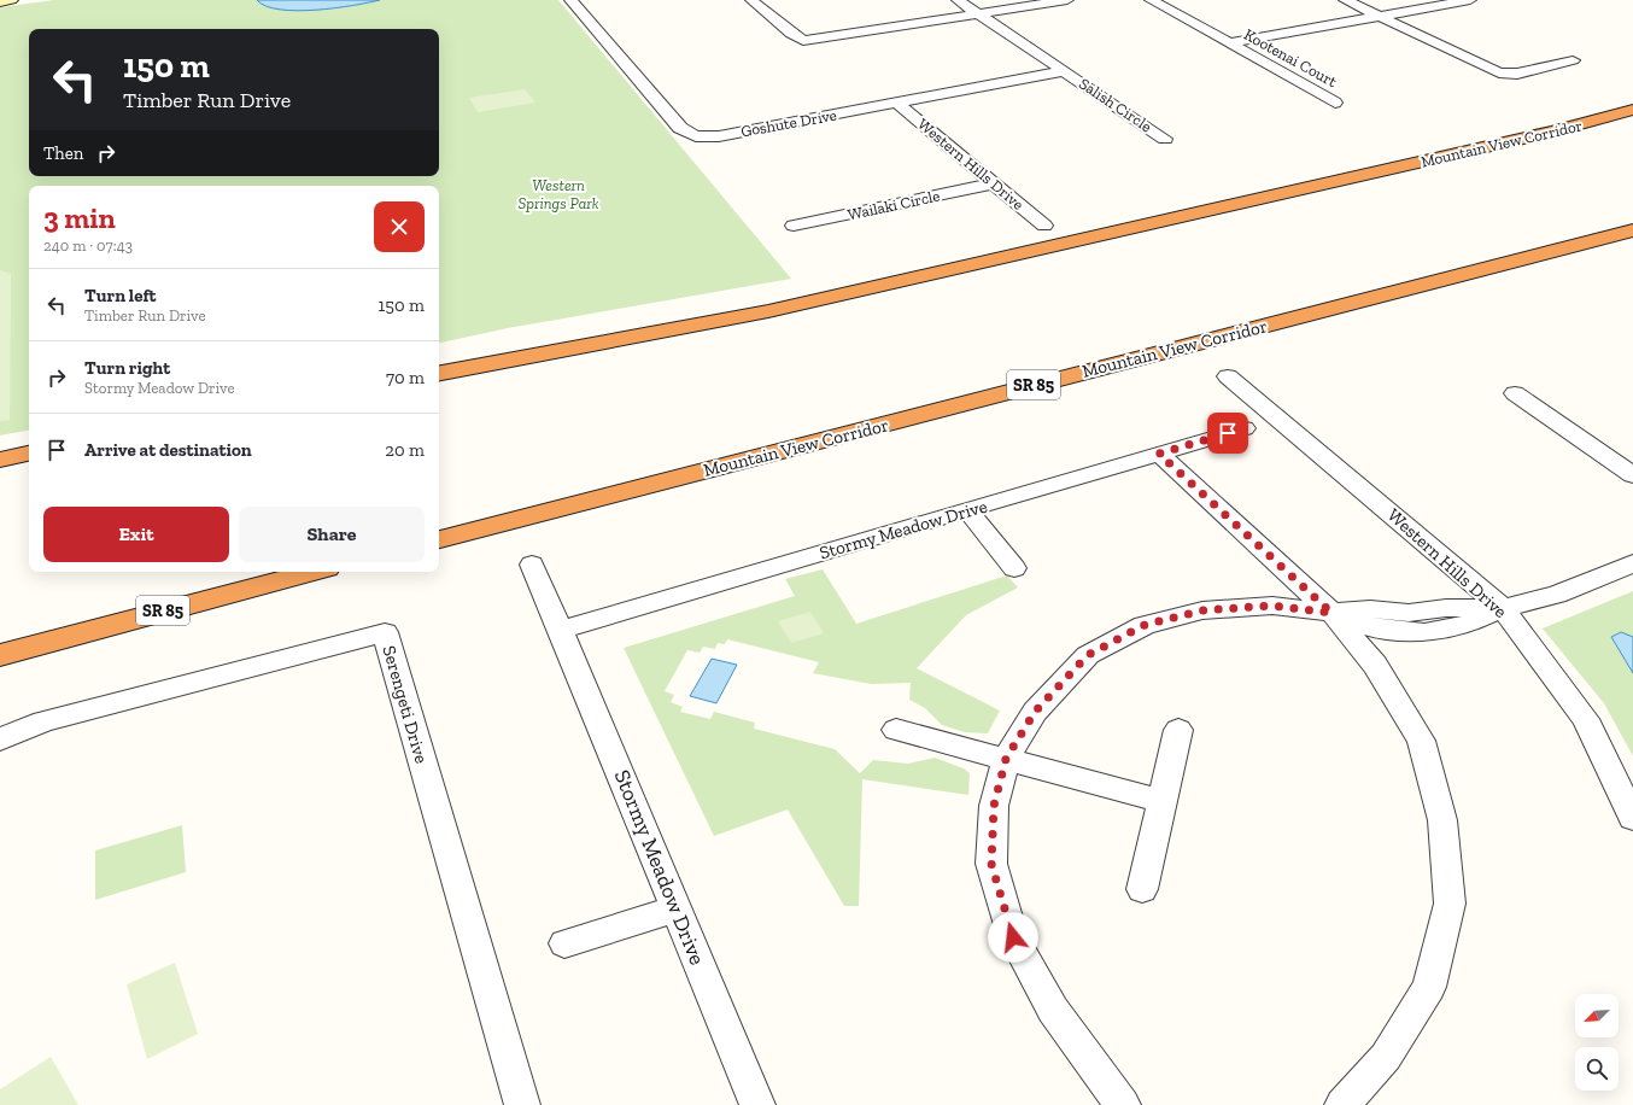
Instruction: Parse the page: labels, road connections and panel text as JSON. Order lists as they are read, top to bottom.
{
  "streets": {
    "highway": ["Mountain View Corridor", "SR 85"],
    "street": [
      "Kootenai Court",
      "Salish Circle",
      "Goshute Drive",
      "Western Hills Drive",
      "Wailaki Circle",
      "Stormy Meadow Drive",
      "Serengeti Drive"
    ]
  },
  "crossings": [
    ["Salish Circle", "Goshute Drive"],
    ["Goshute Drive", "Western Hills Drive"],
    ["Western Hills Drive", "Wailaki Circle"]
  ],
  "parks": ["Western Springs Park"],
  "north": "bottom left",
  "page": {
    "turn": ["150 m", "Timber Run Drive"],
    "then": "Then",
    "heading": ["3 min", "240 m · 07:43"],
    "list": [
      {
        "name": "Turn left",
        "note": "Timber Run Drive",
        "value": "150 m"
      },
      {
        "name": "Turn right",
        "note": "Stormy Meadow Drive",
        "value": "70 m"
      },
      {
        "name": "Arrive at destination",
        "value": "20 m"
      }
    ],
    "buttons": ["Exit", "Share"]
  }
}
